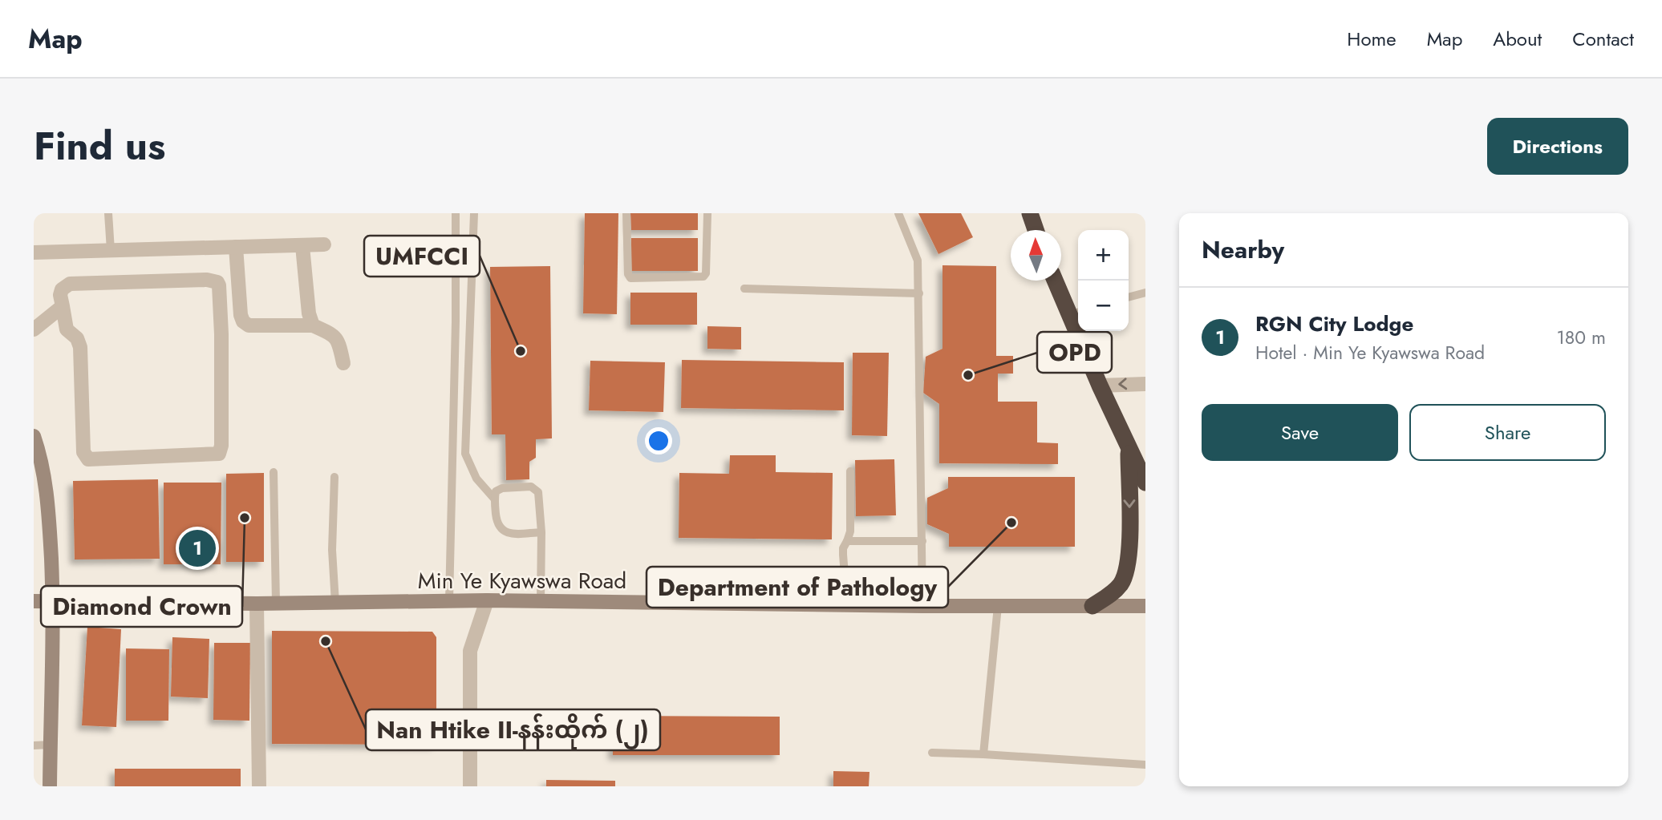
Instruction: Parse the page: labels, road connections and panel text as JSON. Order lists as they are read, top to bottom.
{
  "streets": {
    "main road": ["Min Ye Kyawswa Road"]
  },
  "places": [
    "UMFCCI",
    "OPD",
    "Diamond Crown",
    "Department of Pathology",
    "Nan Htike II-နန်းထိုက် (၂)"
  ],
  "north": "top",
  "page": {
    "header": "Map",
    "nav": [
      "Home",
      "Map",
      "About",
      "Contact"
    ],
    "title": "Find us",
    "buttons": [
      "Directions",
      ["Save", "Share"]
    ],
    "heading": "Nearby",
    "map_buttons": ["+", "−"],
    "list": [
      {
        "mark": "1",
        "name": "RGN City Lodge",
        "note": "Hotel · Min Ye Kyawswa Road",
        "value": "180 m"
      }
    ],
    "pins": "1"
  }
}
